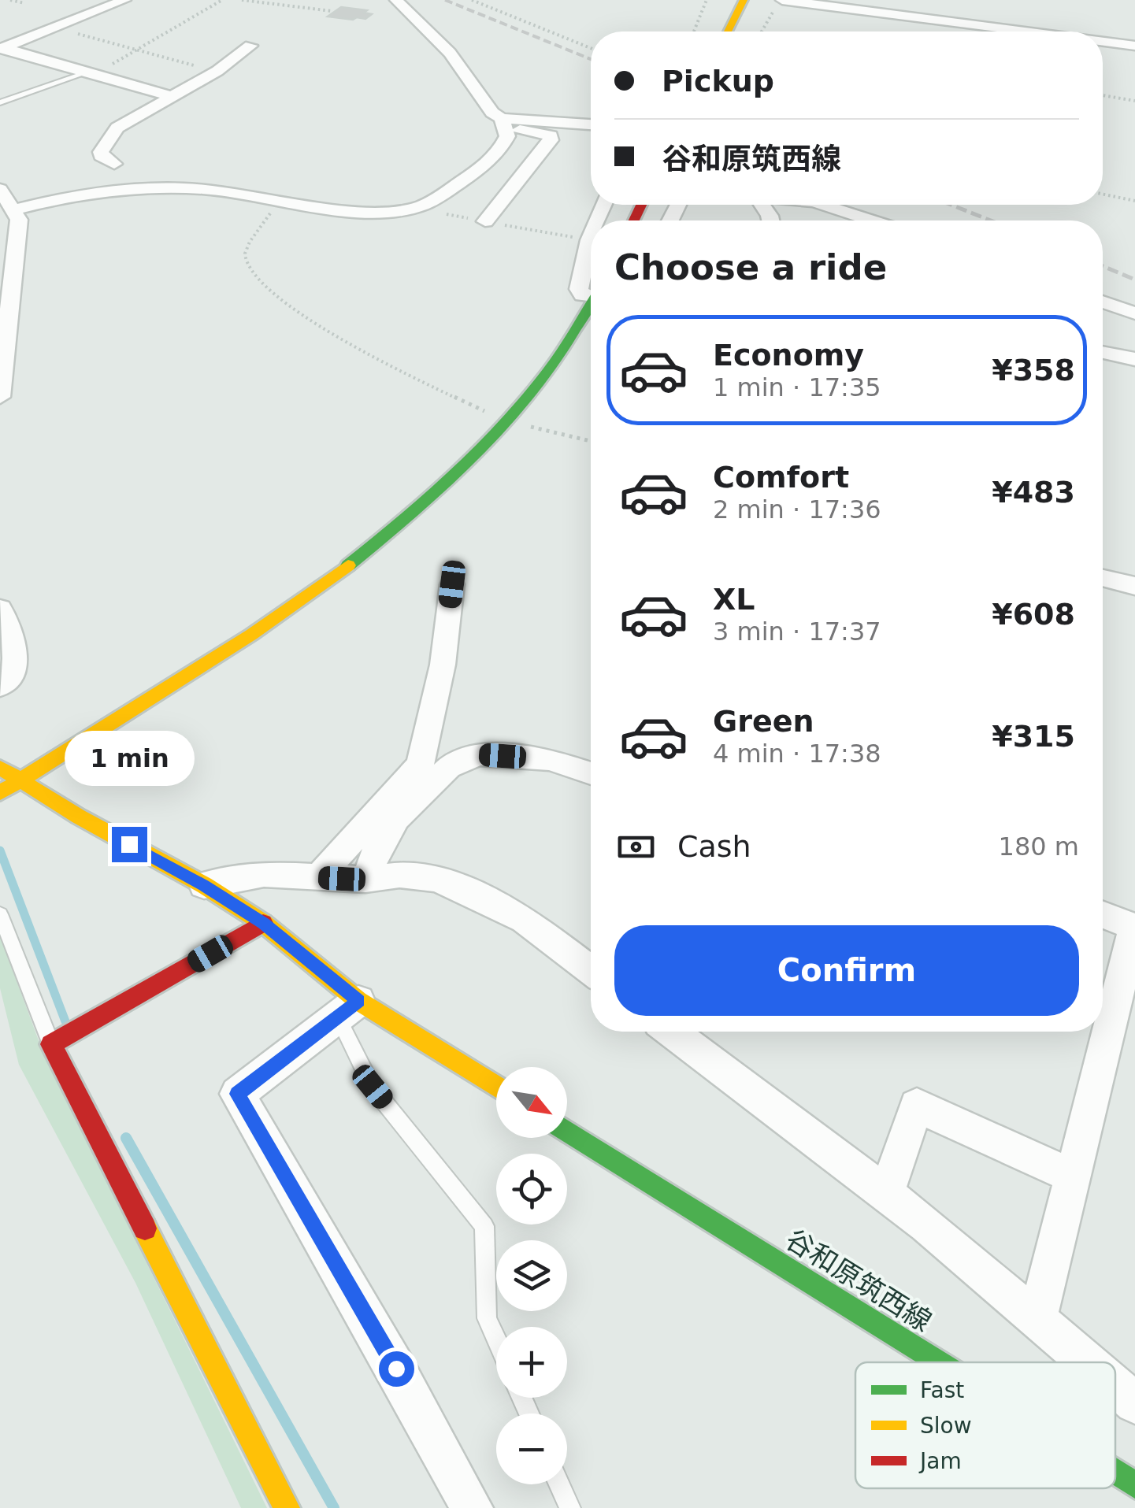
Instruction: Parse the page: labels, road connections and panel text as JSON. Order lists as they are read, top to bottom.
{
  "streets": {
    "street": ["谷和原筑西線"]
  },
  "legend": ["Fast", "Slow", "Jam"],
  "north": "bottom right",
  "page": {
    "banner": ["Pickup", "谷和原筑西線"],
    "heading": "Choose a ride",
    "list": [
      {
        "name": "Economy",
        "note": "1 min · 17:35",
        "value": "¥358"
      },
      {
        "name": "Comfort",
        "note": "2 min · 17:36",
        "value": "¥483"
      },
      {
        "name": "XL",
        "note": "3 min · 17:37",
        "value": "¥608"
      },
      {
        "name": "Green",
        "note": "4 min · 17:38",
        "value": "¥315"
      }
    ],
    "bubble": "1 min",
    "pay": ["Cash", "180 m"],
    "buttons": "Confirm",
    "map_buttons": ["+", "−"]
  }
}
